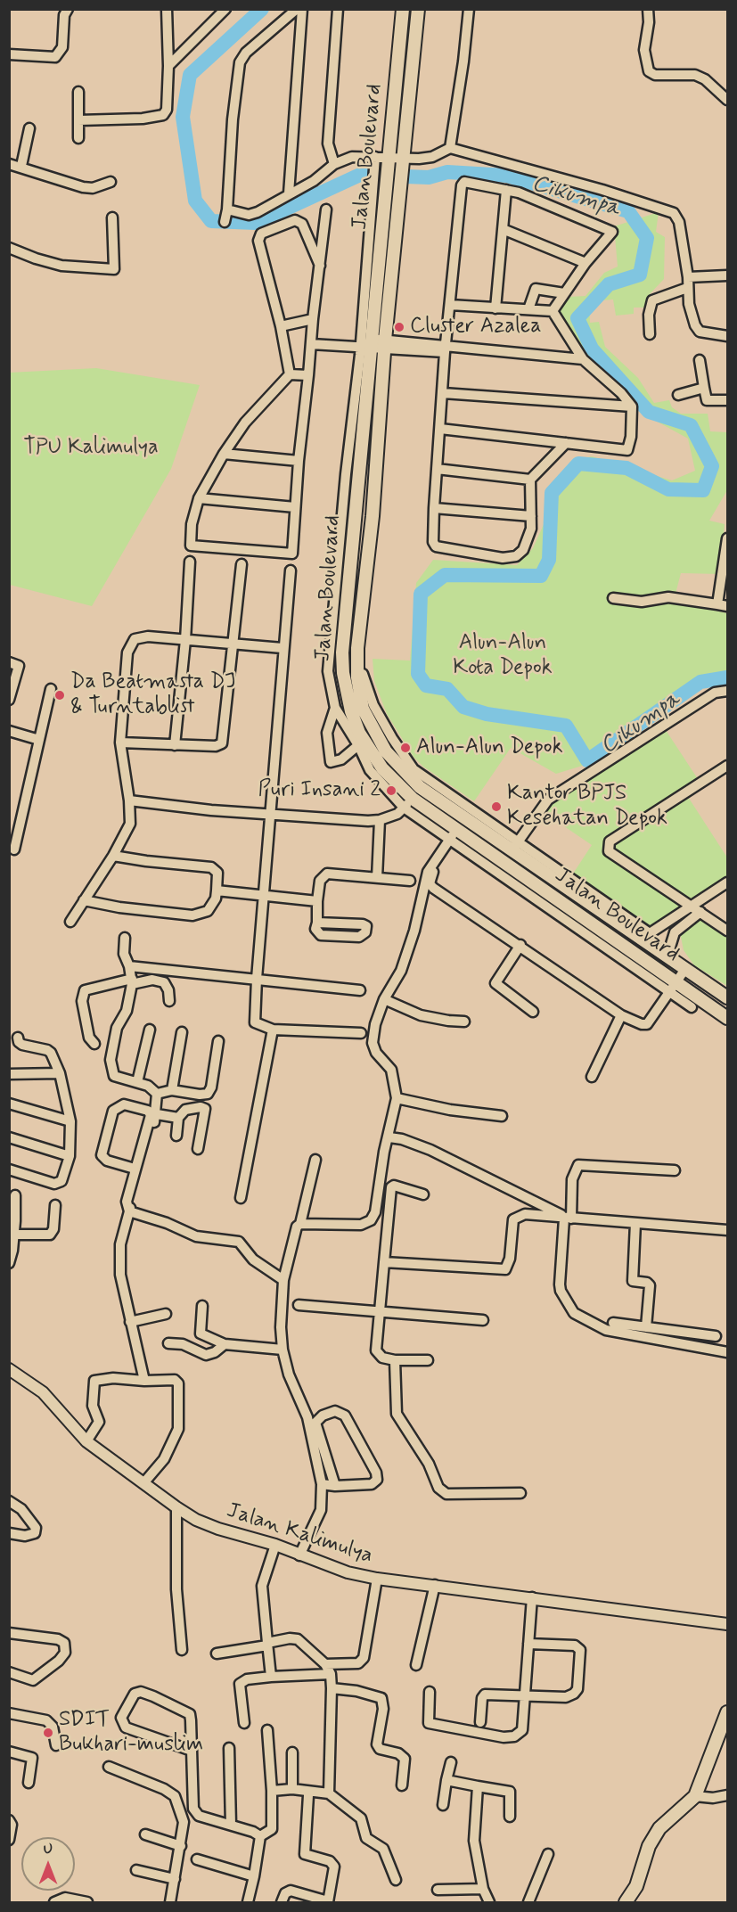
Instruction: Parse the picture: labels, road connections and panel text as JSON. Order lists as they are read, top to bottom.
{
  "streets": {
    "main road": ["Jalan Boulevard"],
    "street": ["Jalan Kalimulya"]
  },
  "water": ["Cikumpa"],
  "parks": ["TPU Kalimulya", "Alun-Alun Kota Depok"],
  "places": [
    "Cluster Azalea",
    "Da Beatmasta DJ & Turntablist",
    "Alun-Alun Depok",
    "Puri Insani 2",
    "Kantor BPJS Kesehatan Depok",
    "SDIT Bukhari-muslim"
  ],
  "north": "top"
}
